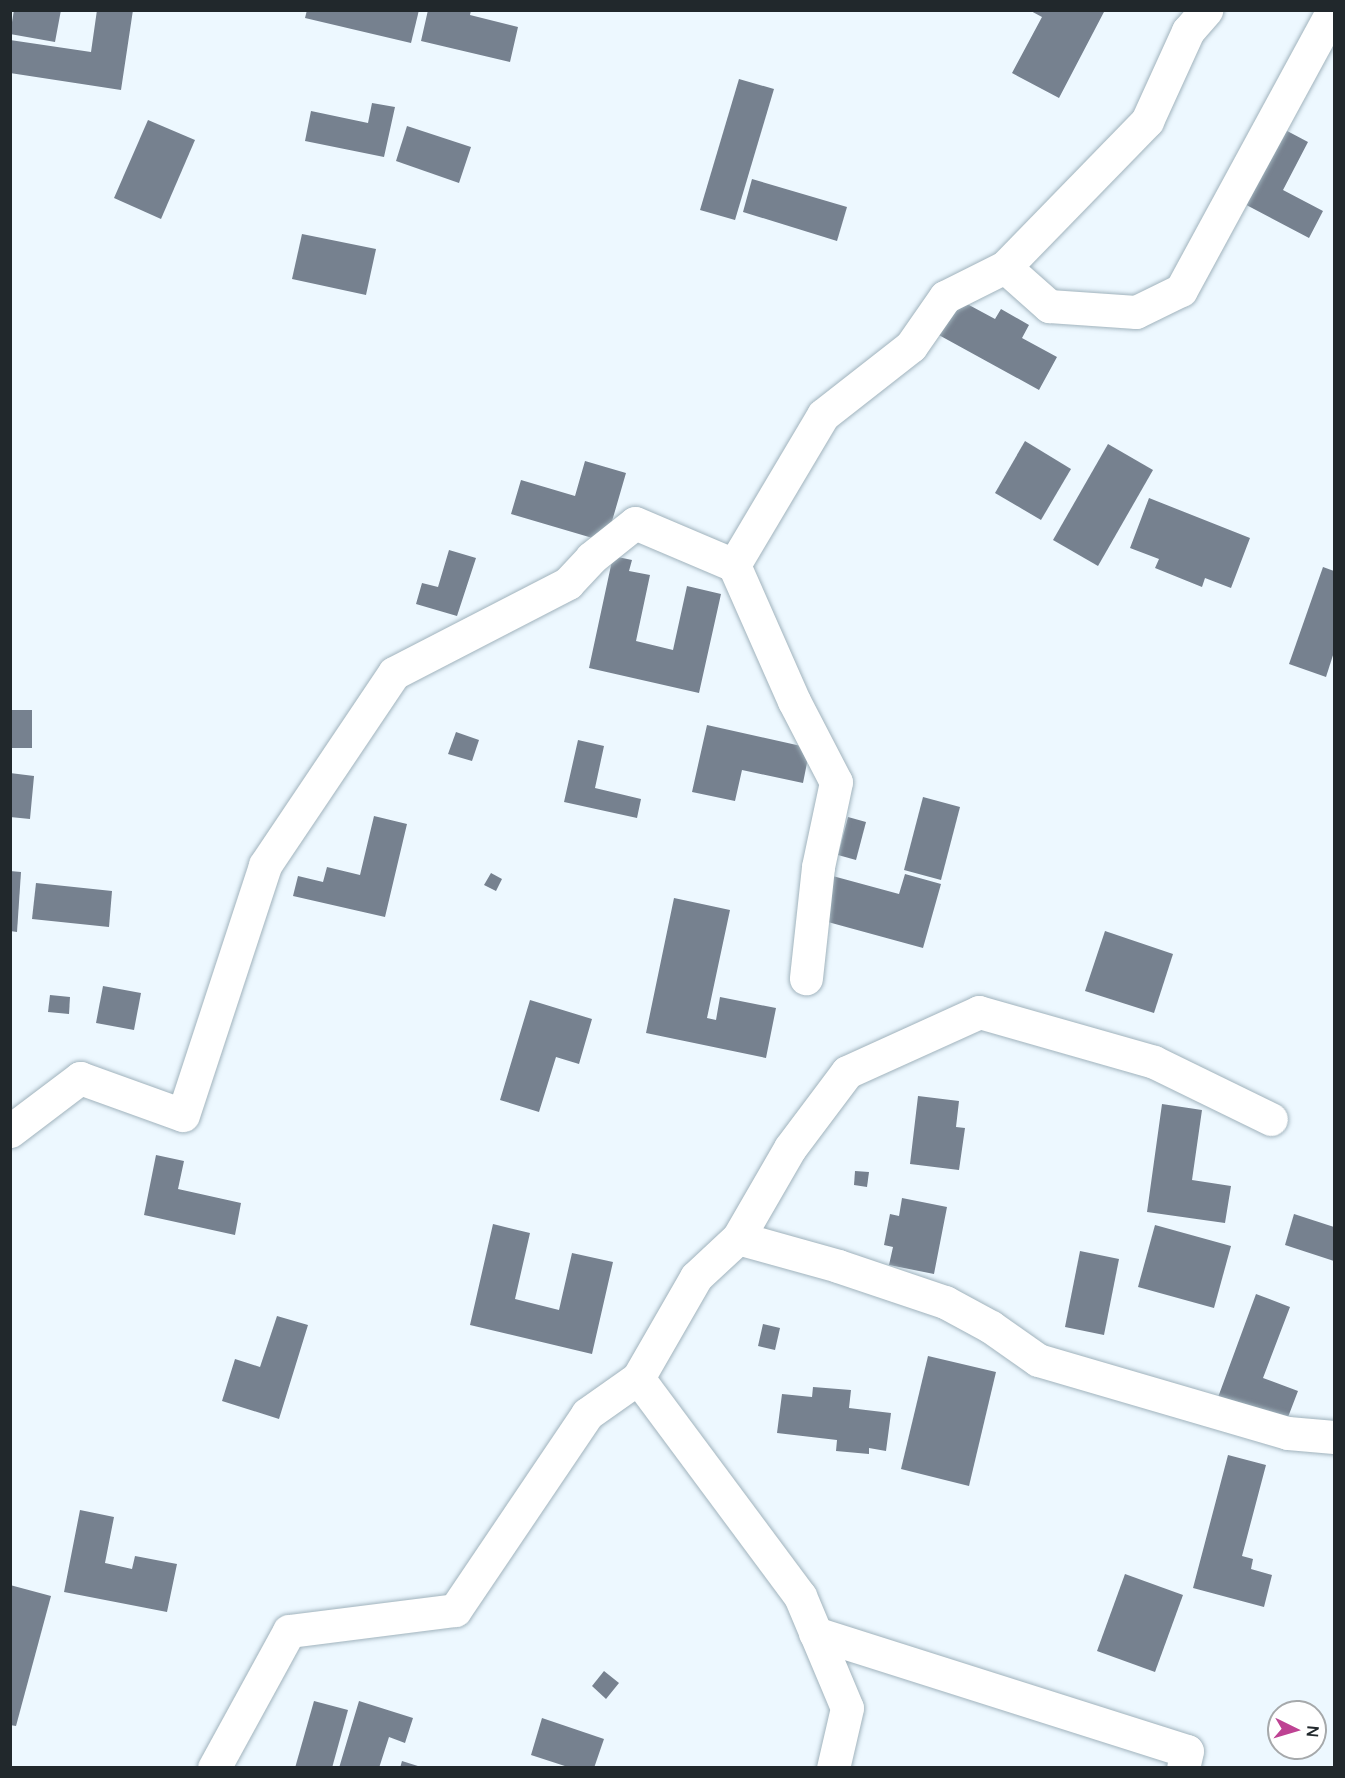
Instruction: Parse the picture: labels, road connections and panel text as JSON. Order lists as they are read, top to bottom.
{
  "north": "right"
}
